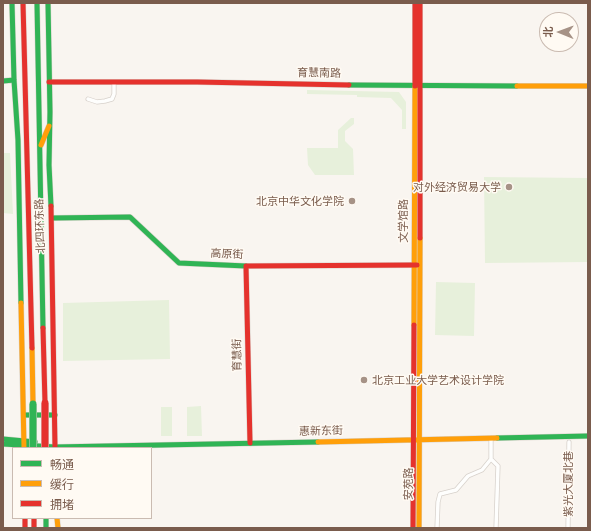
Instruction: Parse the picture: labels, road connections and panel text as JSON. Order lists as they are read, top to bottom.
{
  "streets": {
    "main road": [
      "育慧南路",
      "文学馆路",
      "北四环东路",
      "高原街",
      "育慧街",
      "惠新东街",
      "安苑路"
    ],
    "street": ["紫光大厦北巷"]
  },
  "crossings": [
    ["育慧南路", "文学馆路"],
    ["育慧南路", "北四环东路"],
    ["文学馆路", "高原街"],
    ["文学馆路", "惠新东街"],
    ["文学馆路", "安苑路"],
    ["北四环东路", "高原街"],
    ["北四环东路", "惠新东街"],
    ["高原街", "育慧街"],
    ["育慧街", "惠新东街"],
    ["惠新东街", "安苑路"]
  ],
  "places": ["对外经济贸易大学", "北京中华文化学院", "北京工业大学艺术设计学院"],
  "legend": ["畅通", "缓行", "拥堵"],
  "north": "left"
}
